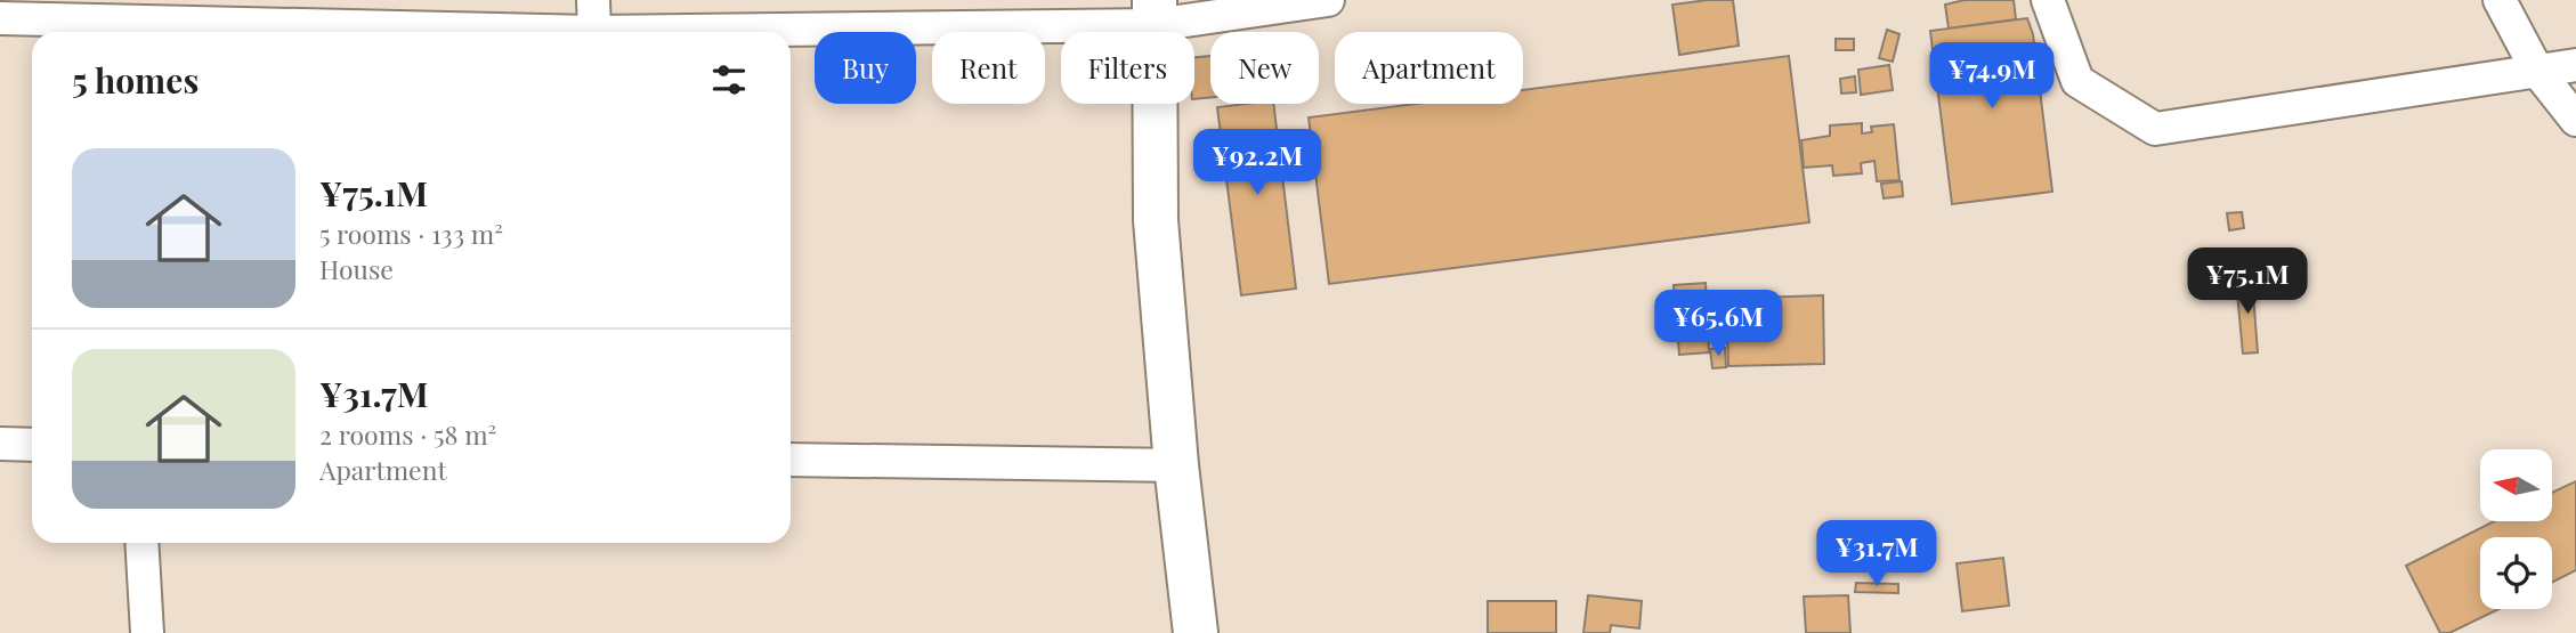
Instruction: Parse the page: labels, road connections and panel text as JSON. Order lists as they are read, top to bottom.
{
  "north": "left",
  "page": {
    "chip": [
      "Buy",
      "Rent",
      "Filters",
      "New",
      "Apartment"
    ],
    "heading": "5 homes",
    "price": [
      "¥74.9M",
      "¥92.2M",
      "¥75.1M",
      "¥65.6M",
      "¥31.7M"
    ],
    "list": [
      {
        "name": "¥75.1M",
        "note": "5 rooms · 133 m² · House"
      },
      {
        "name": "¥31.7M",
        "note": "2 rooms · 58 m² · Apartment"
      }
    ]
  }
}
